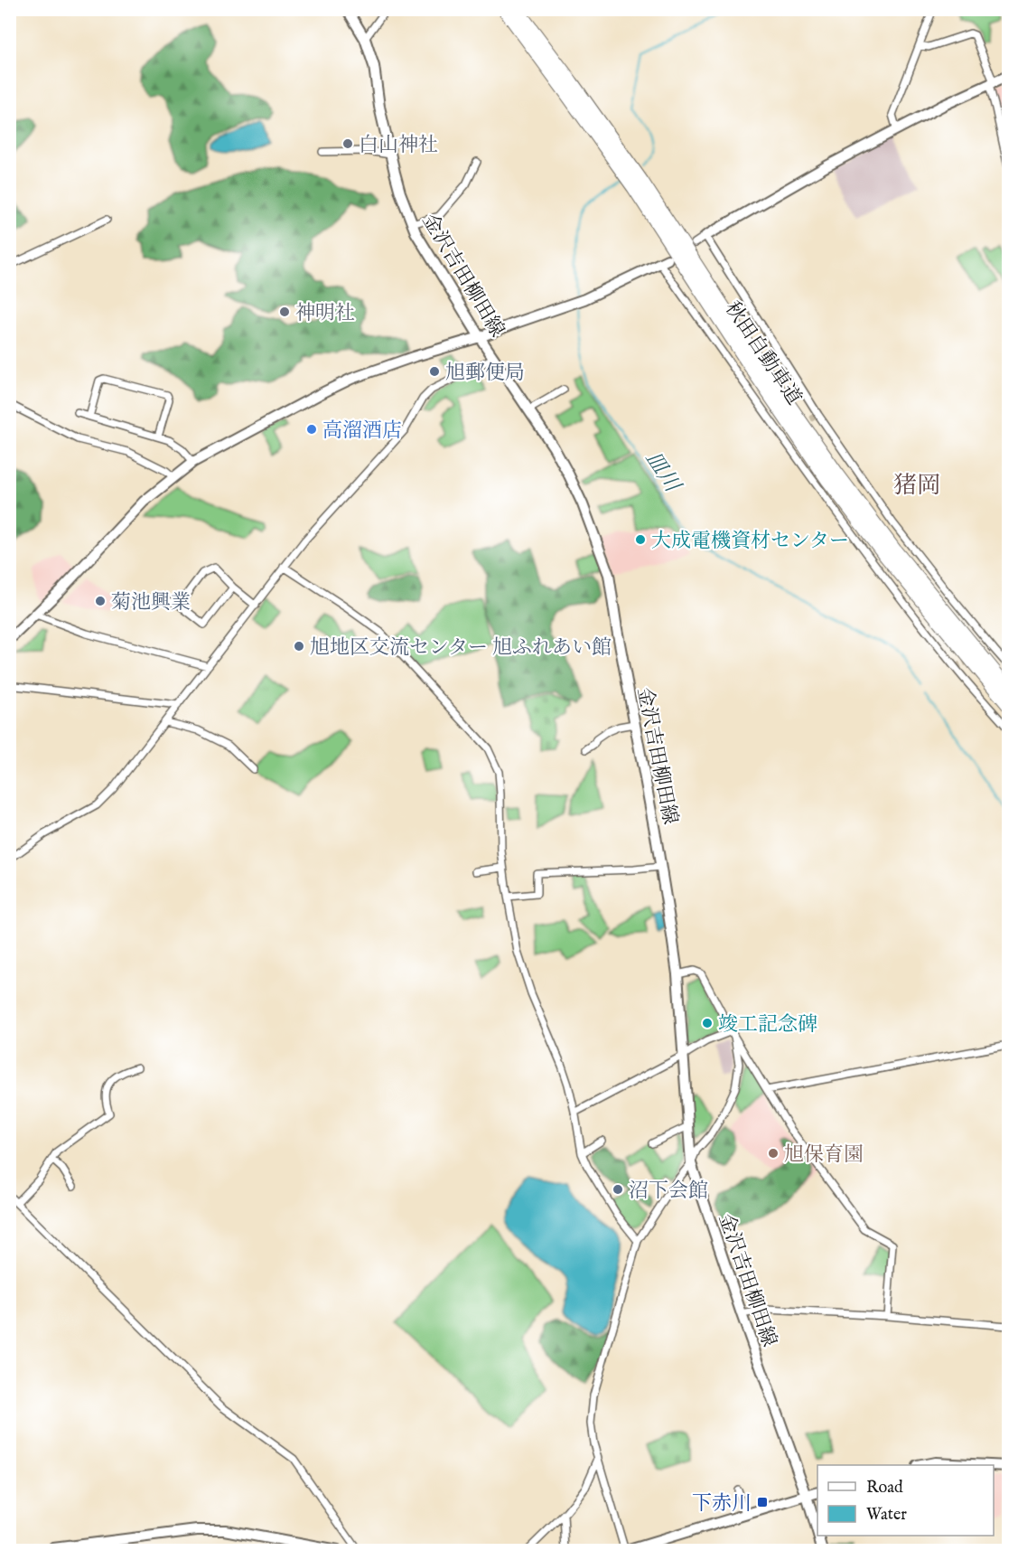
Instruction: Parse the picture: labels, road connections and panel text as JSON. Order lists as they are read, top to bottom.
{
  "streets": {
    "highway": ["秋田自動車道"],
    "street": ["金沢吉田柳田線"]
  },
  "districts": ["猪岡"],
  "water": ["皿川"],
  "places": {
    "other": [
      "白山神社",
      "神明社",
      "旭郵便局",
      "高溜酒店",
      "大成電機資材センター",
      "菊池興業",
      "旭地区交流センター 旭ふれあい館",
      "竣工記念碑",
      "旭保育園",
      "沼下会館"
    ],
    "transit": ["下赤川"]
  },
  "legend": ["Road", "Water"]
}
